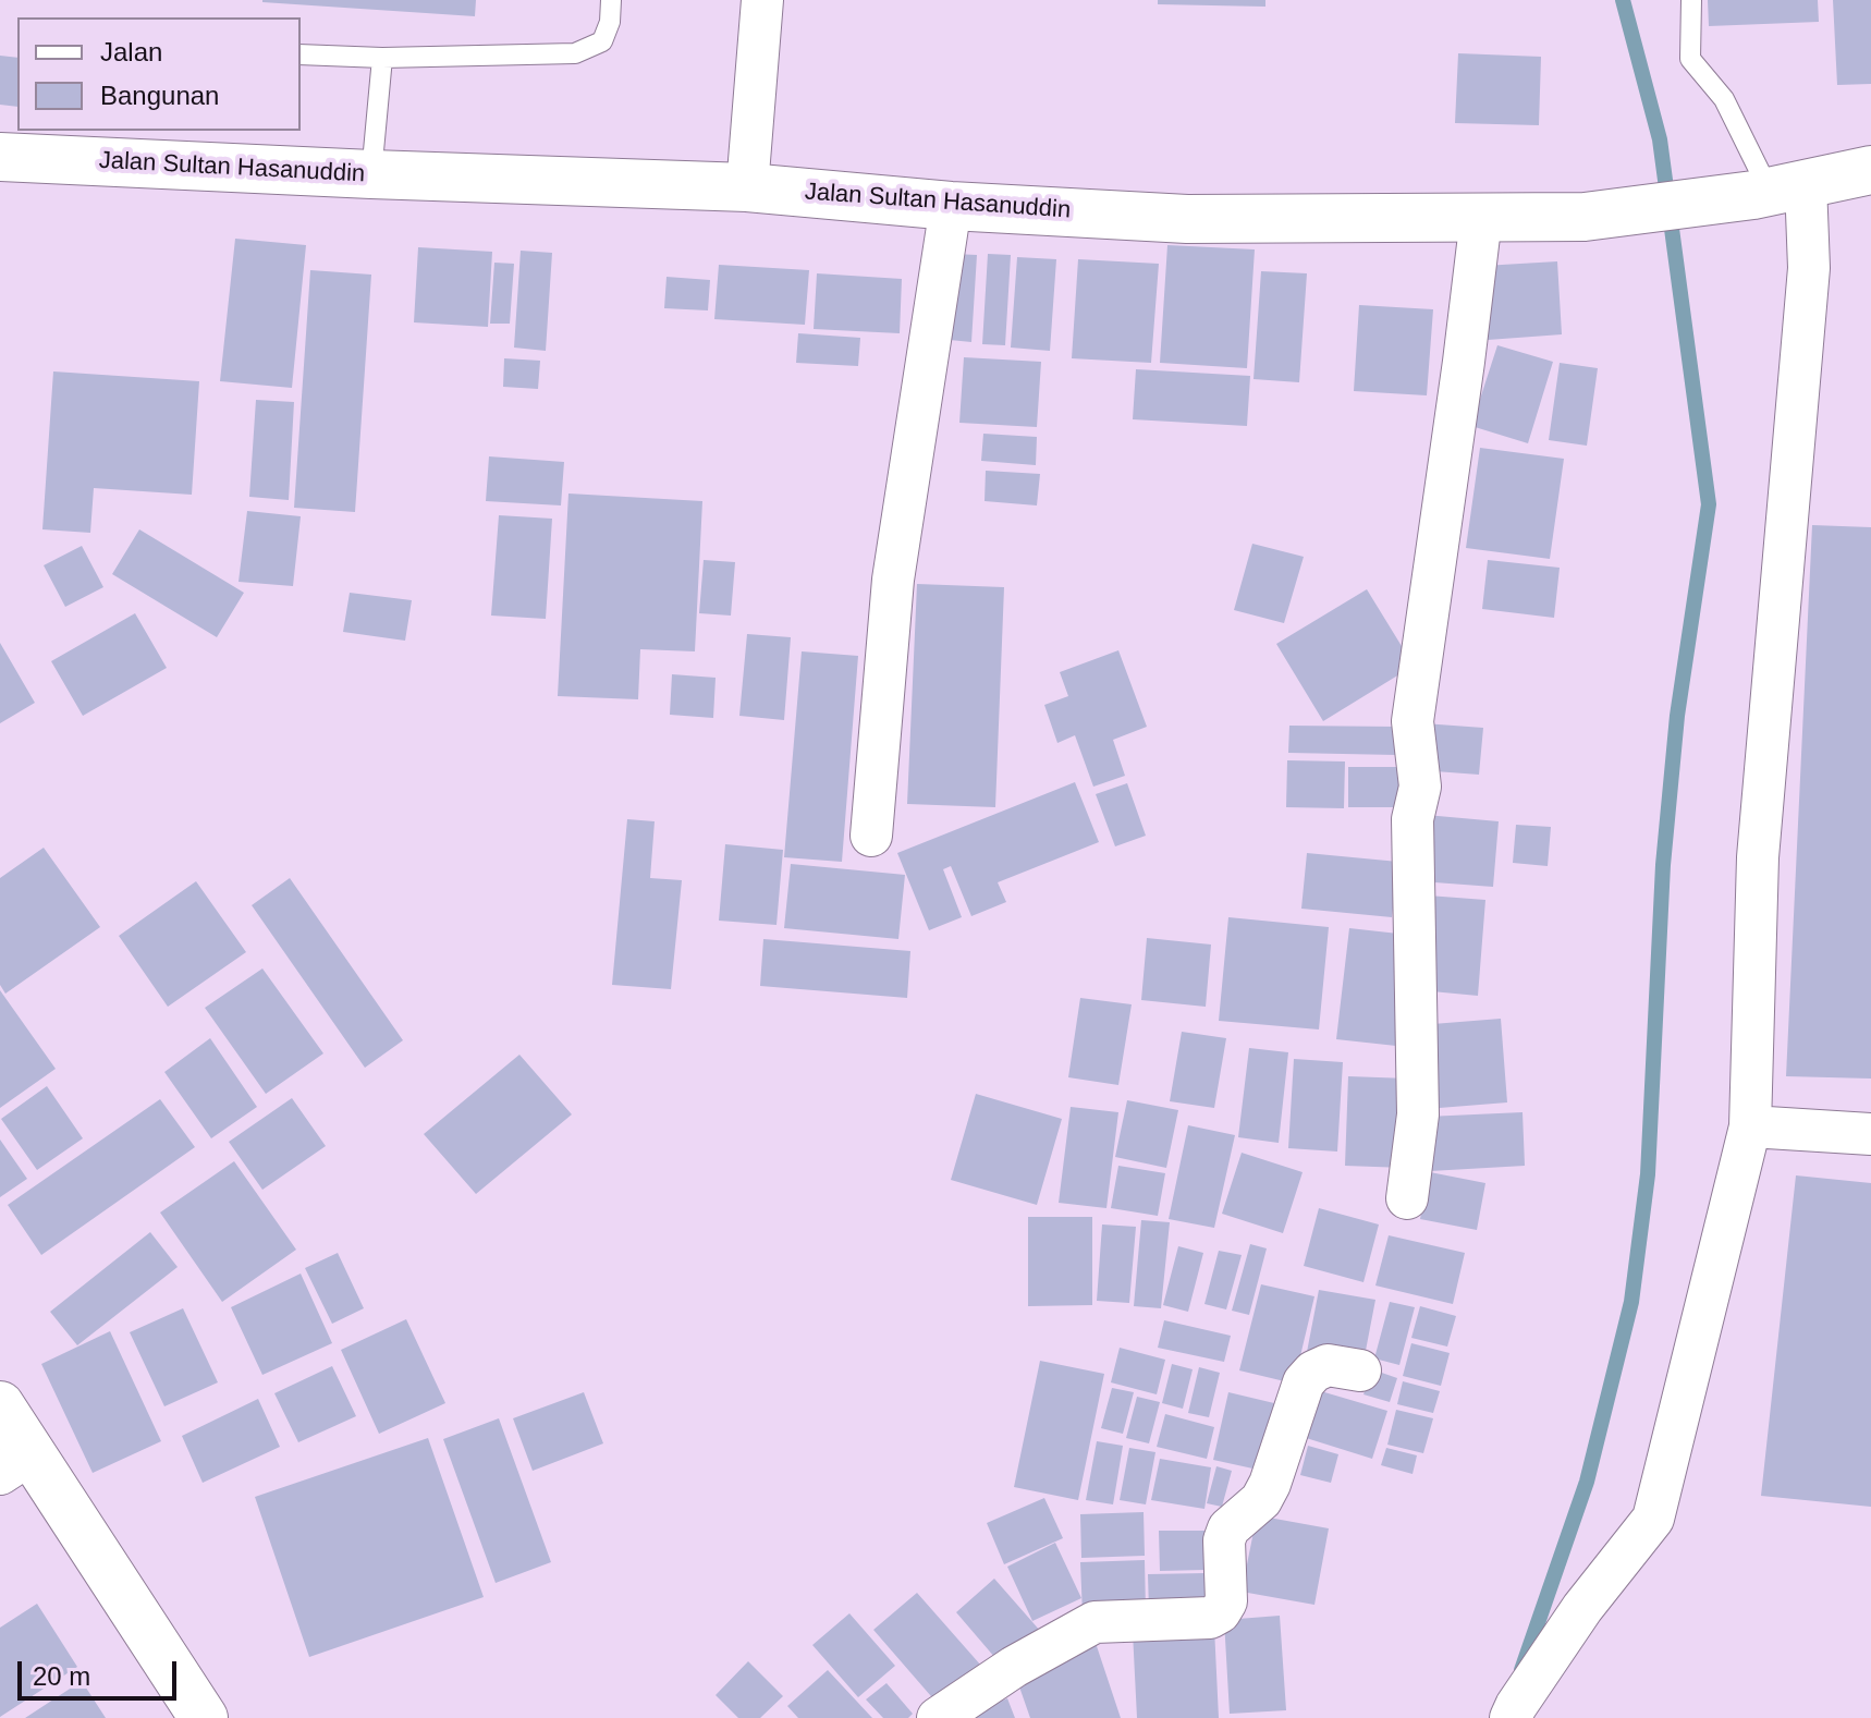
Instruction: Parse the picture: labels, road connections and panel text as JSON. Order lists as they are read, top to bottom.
{
  "streets": {
    "main road": ["Jalan Sultan Hasanuddin"]
  },
  "legend": ["Jalan", "Bangunan"],
  "scale_bar": "20 m"
}
